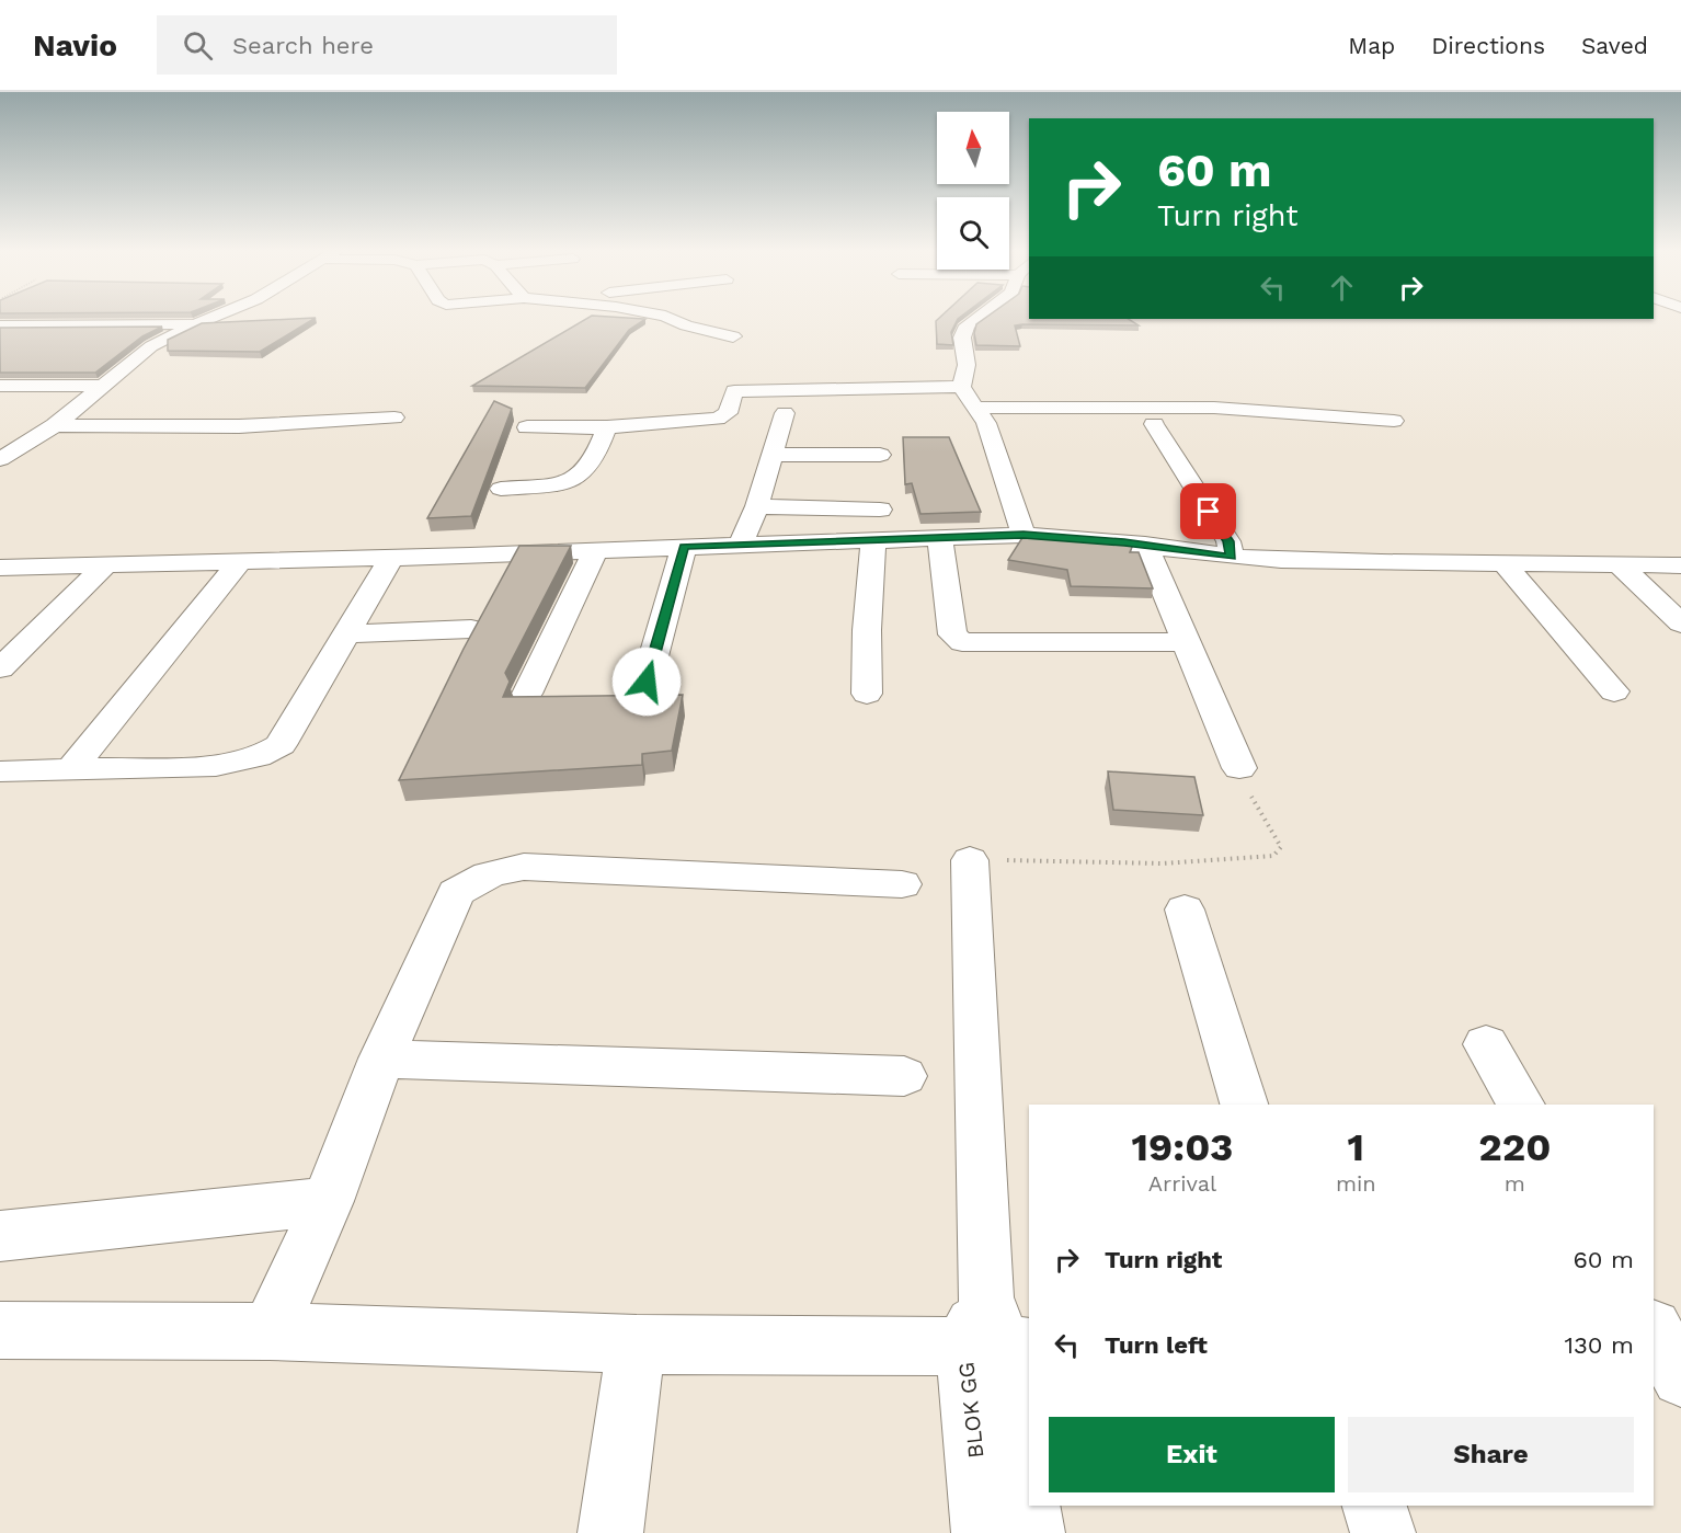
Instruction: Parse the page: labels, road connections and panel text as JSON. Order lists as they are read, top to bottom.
{
  "streets": {
    "street": ["BLOK GG"]
  },
  "north": "top",
  "page": {
    "header": "Navio",
    "search": "Search here",
    "nav": ["Map", "Directions", "Saved"],
    "turn": ["60 m", "Turn right"],
    "eta": [
      "19:03",
      "Arrival",
      "1",
      "min",
      "220",
      "m"
    ],
    "list": [
      {
        "name": "Turn right",
        "value": "60 m"
      },
      {
        "name": "Turn left",
        "value": "130 m"
      }
    ],
    "buttons": ["Exit", "Share"]
  }
}
